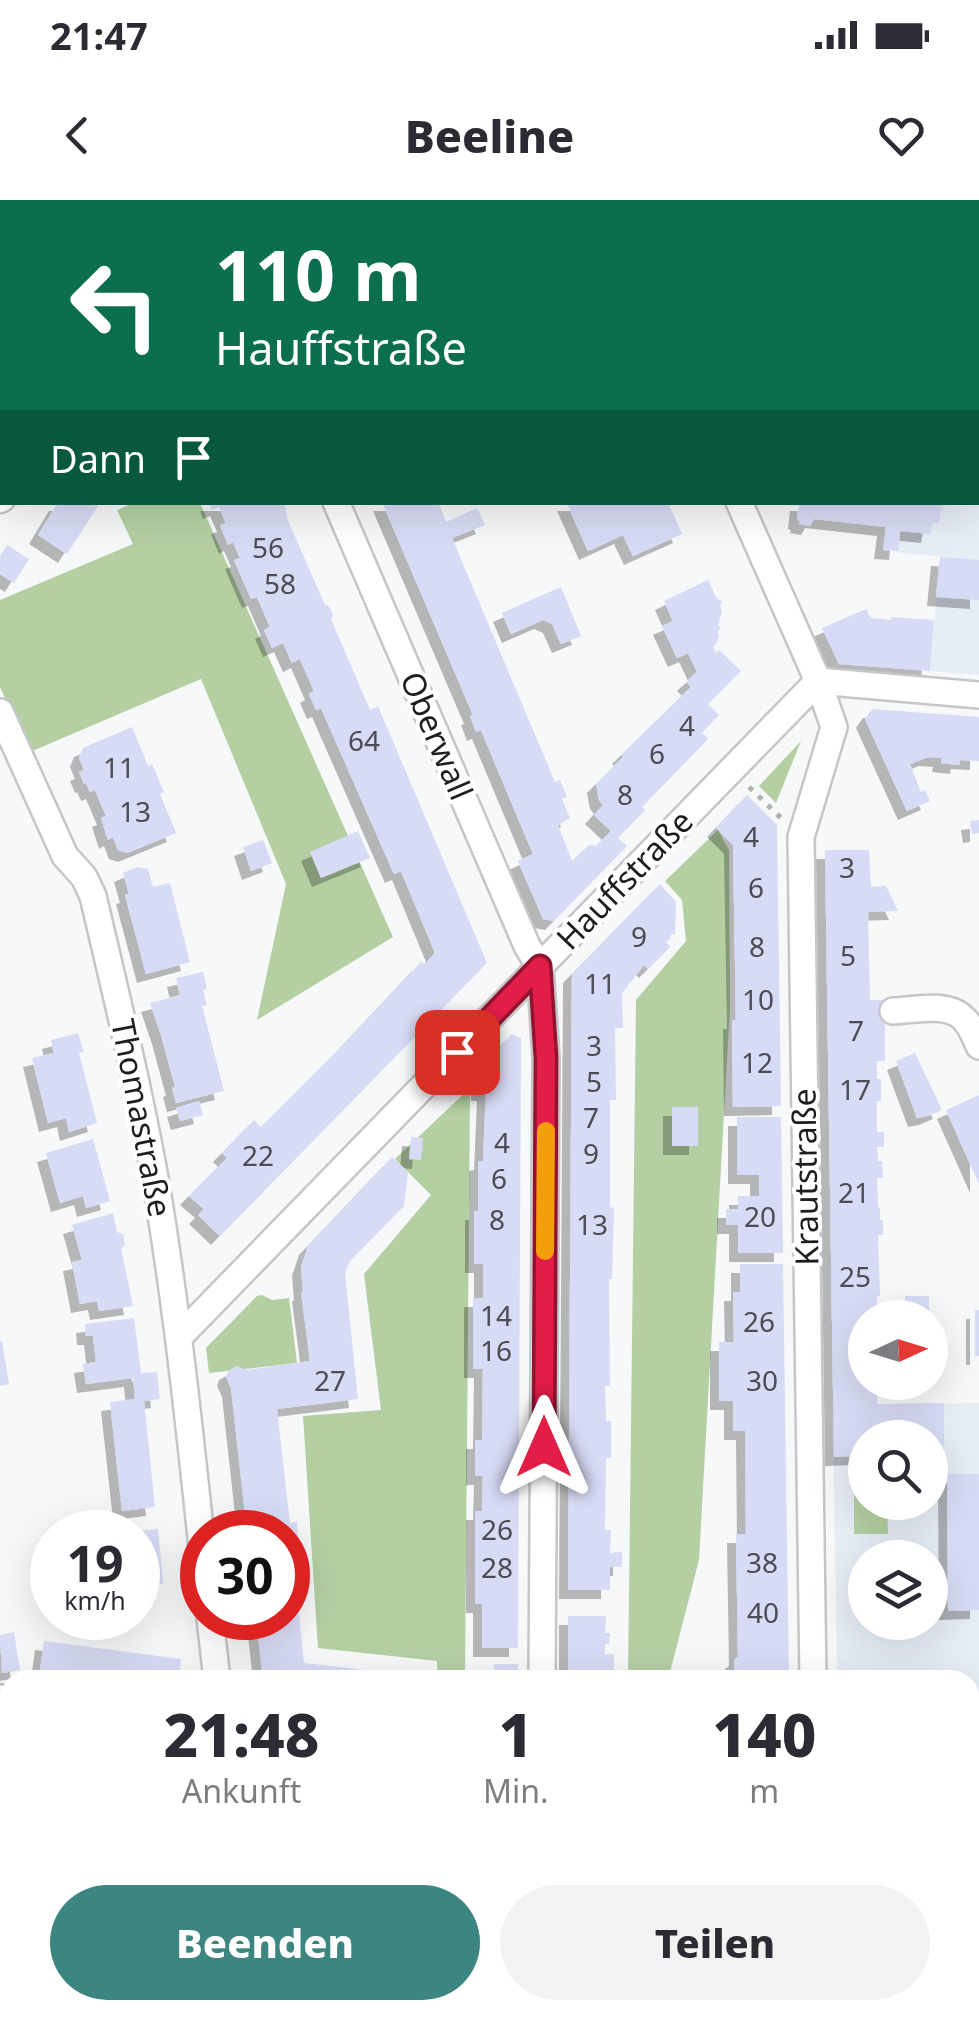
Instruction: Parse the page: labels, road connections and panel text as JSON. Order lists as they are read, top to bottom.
{
  "streets": {
    "street": [
      "Oberwall",
      "Hauffstraße",
      "Thomastraße",
      "Krautstraße"
    ]
  },
  "crossings": [
    ["Oberwall", "Hauffstraße"],
    ["Hauffstraße", "Thomastraße"],
    ["Hauffstraße", "Krautstraße"]
  ],
  "house_numbers": [
    "56",
    "58",
    "4",
    "64",
    "6",
    "11",
    "8",
    "13",
    "4",
    "3",
    "6",
    "9",
    "8",
    "5",
    "11",
    "10",
    "7",
    "3",
    "12",
    "5",
    "17",
    "7",
    "4",
    "9",
    "22",
    "6",
    "21",
    "20",
    "8",
    "13",
    "25",
    "14",
    "26",
    "16",
    "27",
    "30",
    "26",
    "38",
    "28",
    "40"
  ],
  "north": "right",
  "page": {
    "status": "21:47",
    "header": "Beeline",
    "turn": ["110 m", "Hauffstraße"],
    "then": "Dann",
    "speed": "19 km/h",
    "limit": "30",
    "eta": [
      "21:48",
      "Ankunft",
      "1",
      "Min.",
      "140",
      "m"
    ],
    "buttons": ["Beenden", "Teilen"]
  }
}
